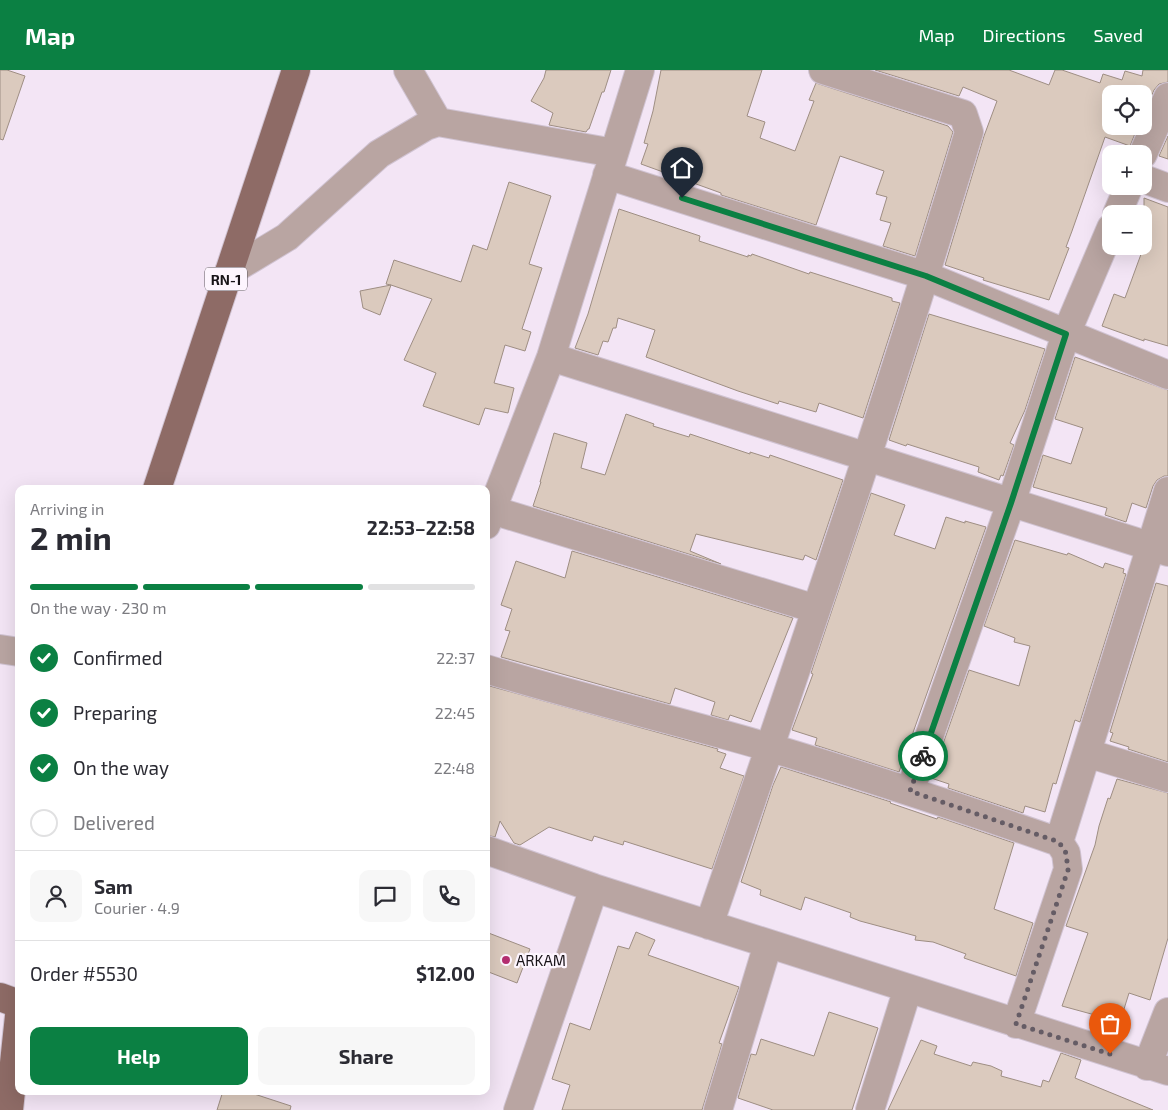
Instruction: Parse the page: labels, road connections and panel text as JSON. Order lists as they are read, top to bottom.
{
  "streets": {
    "main road": ["RN-1"]
  },
  "places": ["ARKAM"],
  "page": {
    "header": "Map",
    "nav": ["Map", "Directions", "Saved"],
    "map_buttons": ["+", "−"],
    "heading": ["2 min", "Arriving in", "22:53–22:58"],
    "panel": [
      "Sam",
      "Courier · 4.9",
      "Order #5530",
      "$12.00"
    ],
    "bar": "On the way · 230 m",
    "list": [
      ["Confirmed", "22:37"],
      ["Preparing", "22:45"],
      ["On the way", "22:48"],
      "Delivered"
    ],
    "buttons": ["Help", "Share"]
  }
}
